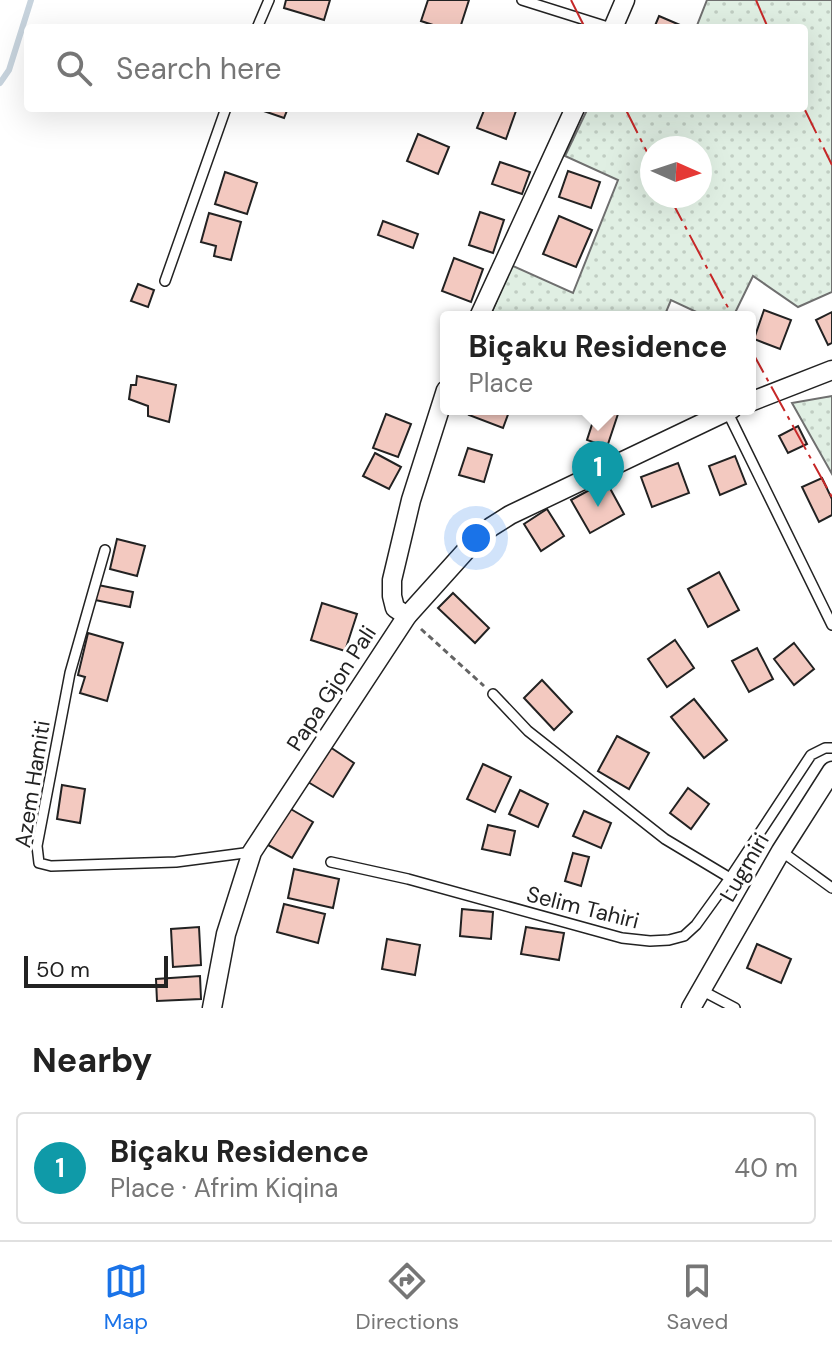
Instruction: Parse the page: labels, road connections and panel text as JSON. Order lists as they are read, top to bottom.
{
  "streets": {
    "street": ["Papa Gjon Pali", "Lugmiri"],
    "lane": ["Azem Hamiti", "Selim Tahiri"]
  },
  "crossings": [
    ["Papa Gjon Pali", "Azem Hamiti"]
  ],
  "scale_bar": "50 m",
  "north": "right",
  "page": {
    "search": "Search here",
    "popup": ["Biçaku Residence", "Place"],
    "pins": "1",
    "scale": "50 m",
    "heading": "Nearby",
    "list": [
      {
        "mark": "1",
        "name": "Biçaku Residence",
        "note": "Place · Afrim Kiqina",
        "value": "40 m"
      }
    ],
    "nav": ["Map", "Directions", "Saved"]
  }
}
